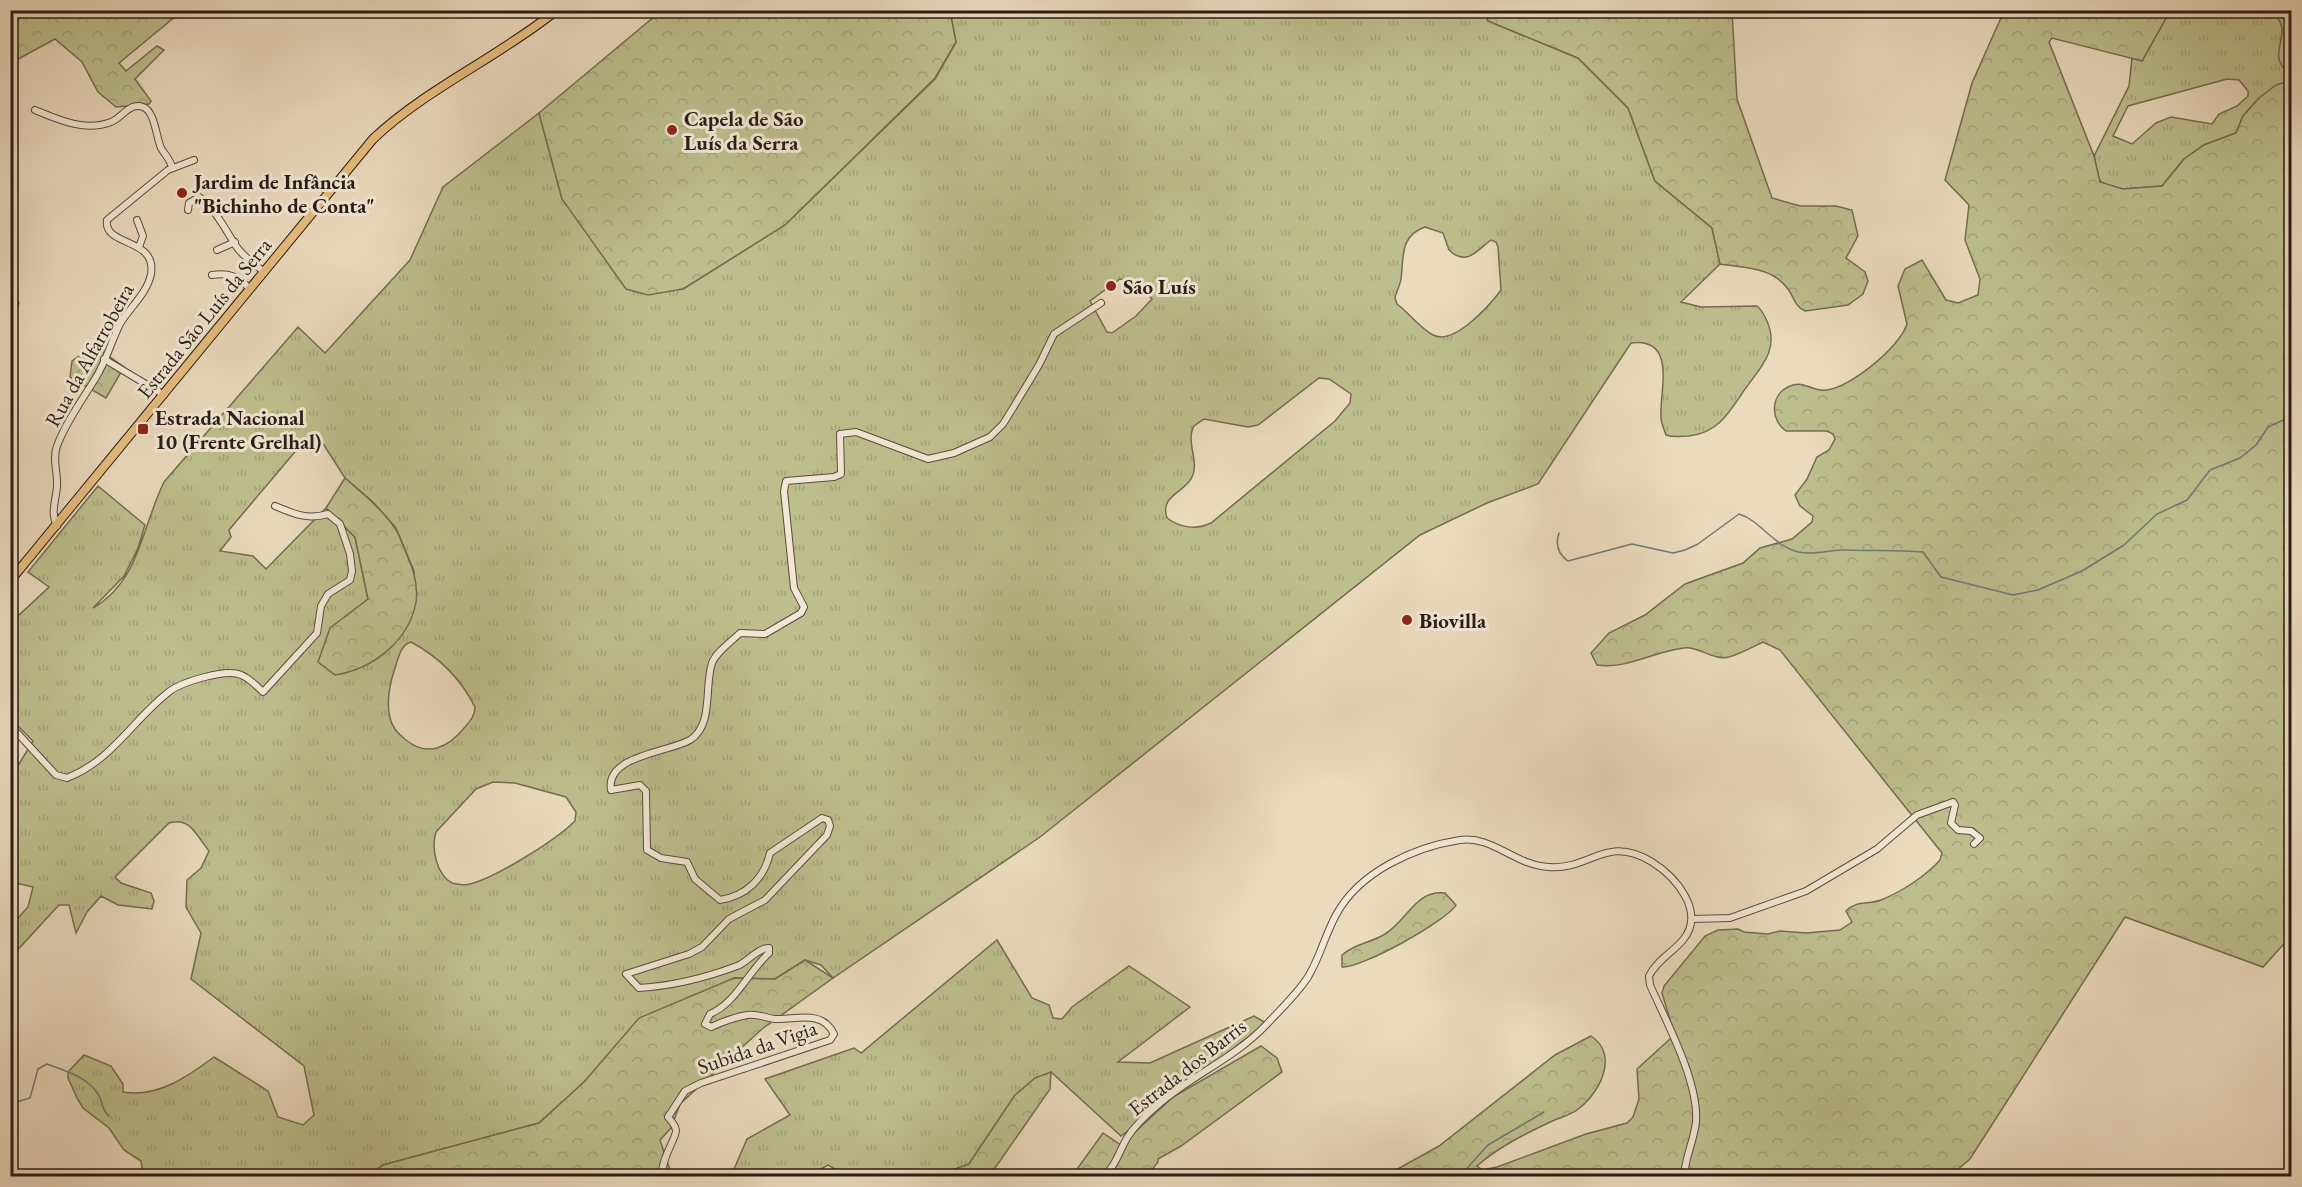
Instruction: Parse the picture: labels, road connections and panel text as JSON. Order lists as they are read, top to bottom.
{
  "streets": {
    "main road": ["Estrada São Luís da Serra"],
    "street": ["Rua da Alfarrobeira", "Subida da Vigia", "Estrada dos Barris"]
  },
  "crossings": [
    ["Estrada São Luís da Serra", "Rua da Alfarrobeira"]
  ],
  "places": {
    "other": [
      "Capela de São Luís da Serra",
      "Jardim de Infância \"Bichinho de Conta\"",
      "São Luís",
      "Biovilla"
    ],
    "transit": ["Estrada Nacional 10 (Frente Grelhal)"]
  }
}
